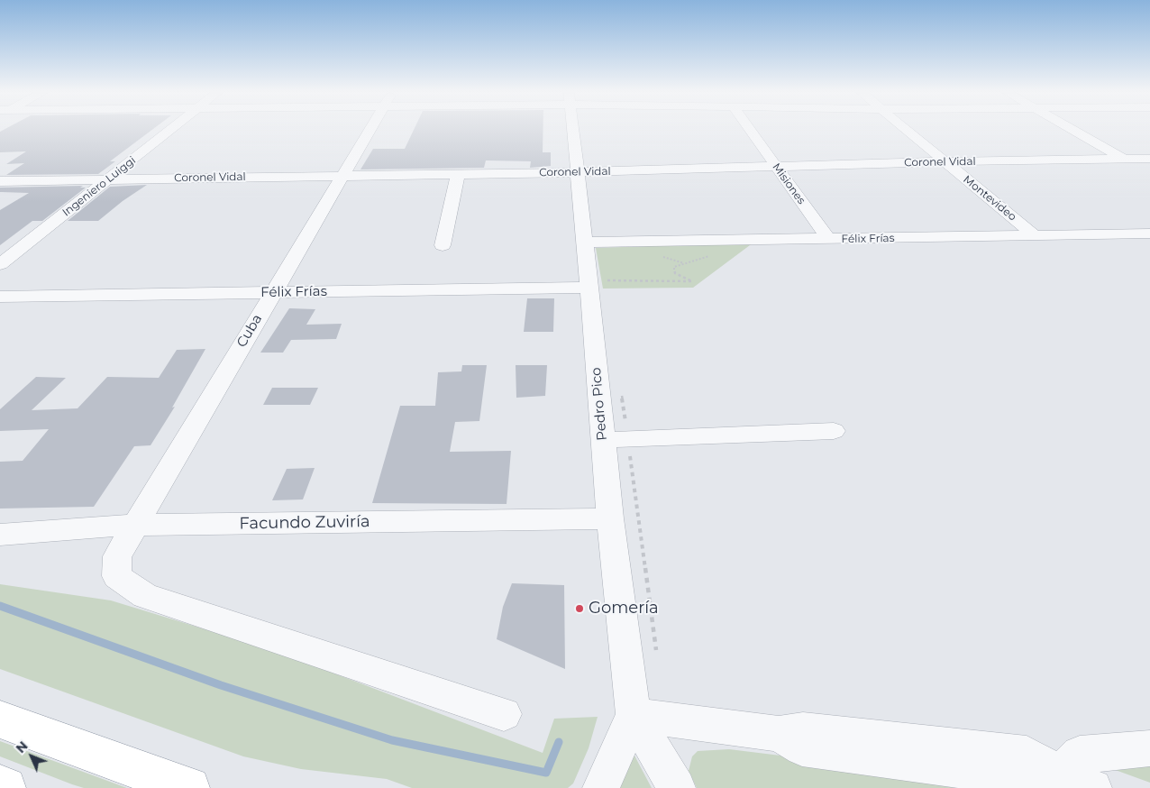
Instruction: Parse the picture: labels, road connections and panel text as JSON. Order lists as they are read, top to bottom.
{
  "streets": {
    "street": [
      "Coronel Vidal",
      "Misiones",
      "Ingeniero Luiggi",
      "Montevideo",
      "Félix Frías",
      "Cuba",
      "Pedro Pico",
      "Facundo Zuviría"
    ]
  },
  "crossings": [
    ["Coronel Vidal", "Misiones"],
    ["Coronel Vidal", "Ingeniero Luiggi"],
    ["Coronel Vidal", "Montevideo"],
    ["Coronel Vidal", "Cuba"],
    ["Coronel Vidal", "Pedro Pico"],
    ["Misiones", "Félix Frías"],
    ["Montevideo", "Félix Frías"],
    ["Félix Frías", "Cuba"],
    ["Félix Frías", "Pedro Pico"],
    ["Cuba", "Facundo Zuviría"],
    ["Pedro Pico", "Facundo Zuviría"]
  ],
  "places": ["Gomería"],
  "north": "top left"
}
